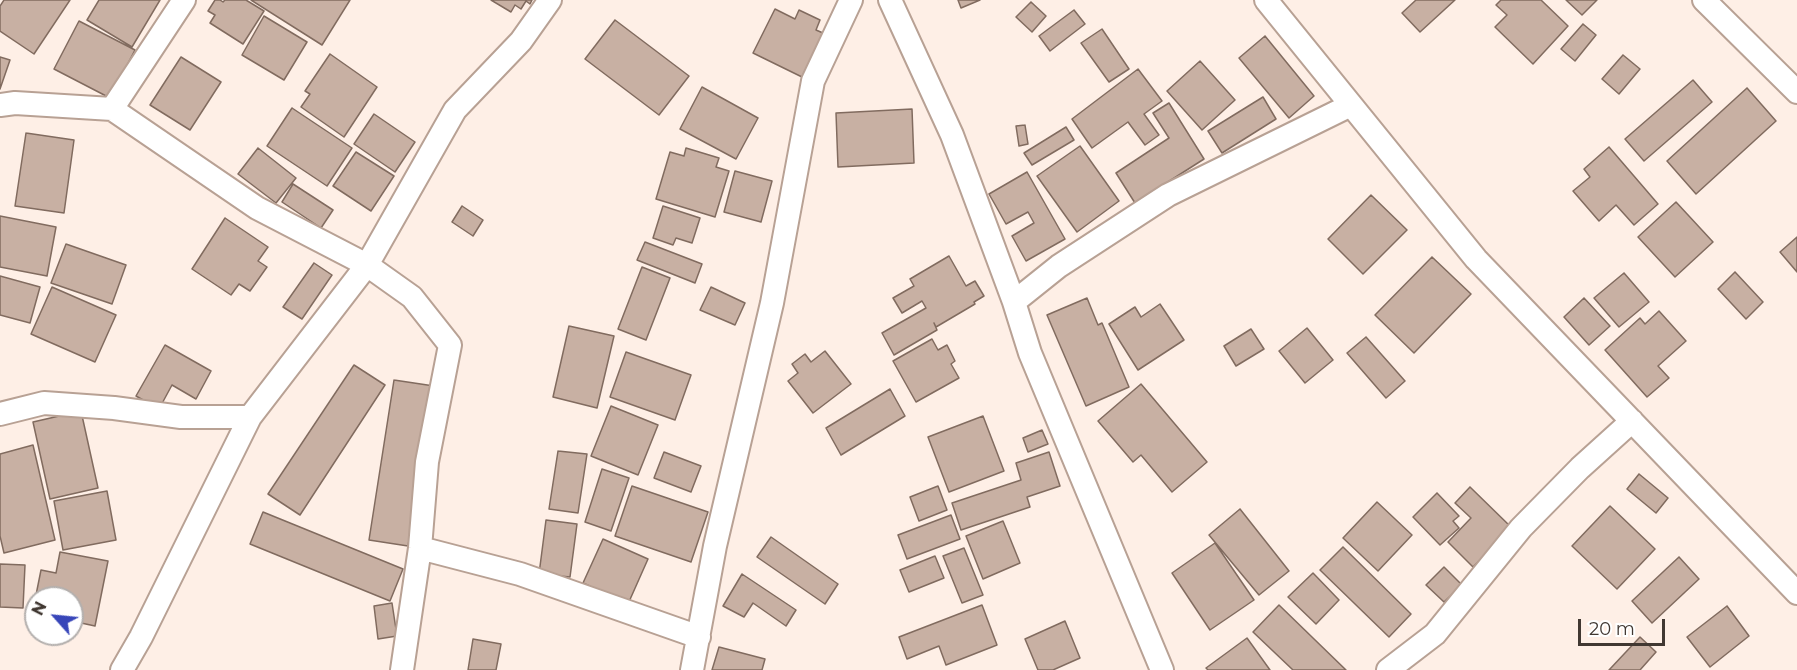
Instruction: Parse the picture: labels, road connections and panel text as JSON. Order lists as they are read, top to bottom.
{
  "scale_bar": "20 m",
  "north": "top left"
}
